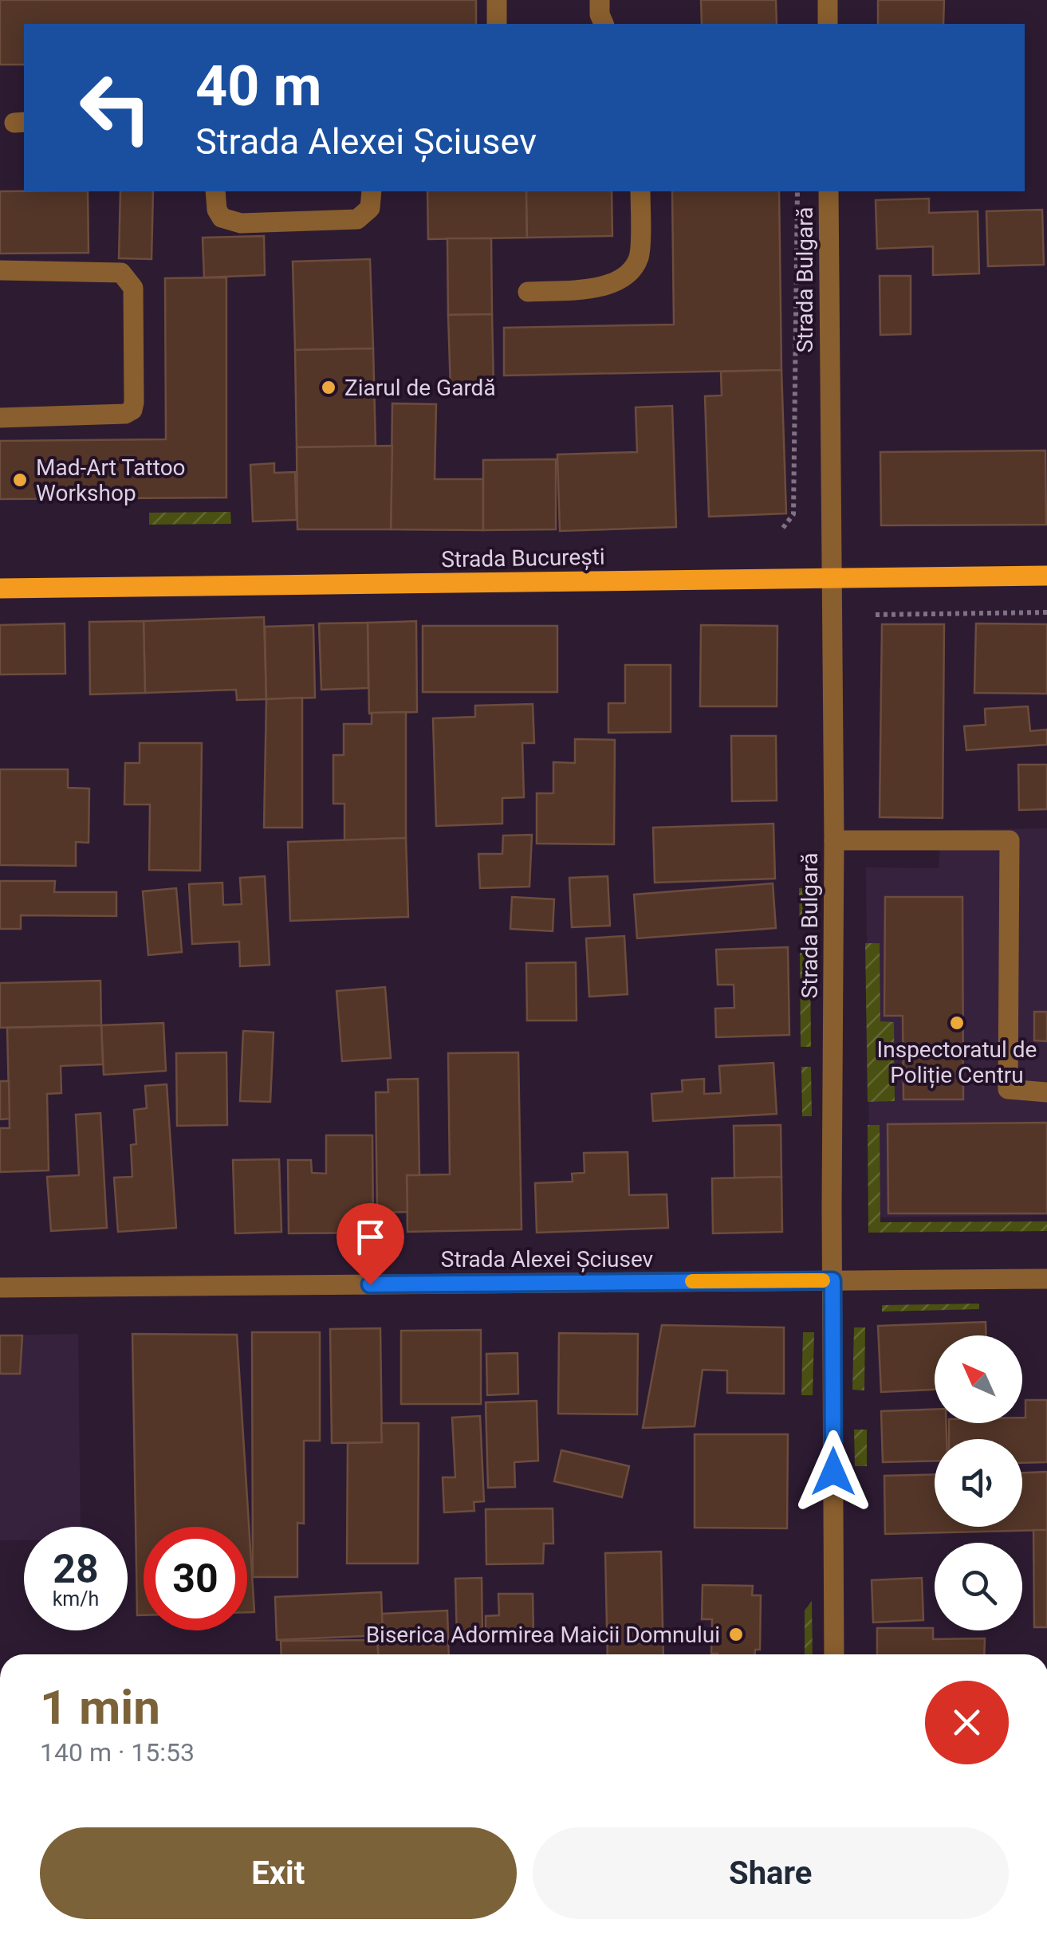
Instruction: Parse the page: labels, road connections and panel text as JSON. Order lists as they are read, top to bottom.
{
  "streets": {
    "main road": ["Strada București"],
    "street": ["Strada Bulgară", "Strada Alexei Șciusev"]
  },
  "crossings": [
    ["Strada Bulgară", "Strada București"],
    ["Strada Bulgară", "Strada Alexei Șciusev"]
  ],
  "places": [
    "Ziarul de Gardă",
    "Mad-Art Tattoo Workshop",
    "Inspectoratul de Poliție Centru",
    "Biserica Adormirea Maicii Domnului"
  ],
  "north": "top left",
  "page": {
    "turn": ["40 m", "Strada Alexei Șciusev"],
    "speed": "28 km/h",
    "limit": "30",
    "heading": ["1 min", "140 m · 15:53"],
    "buttons": ["Exit", "Share"]
  }
}
